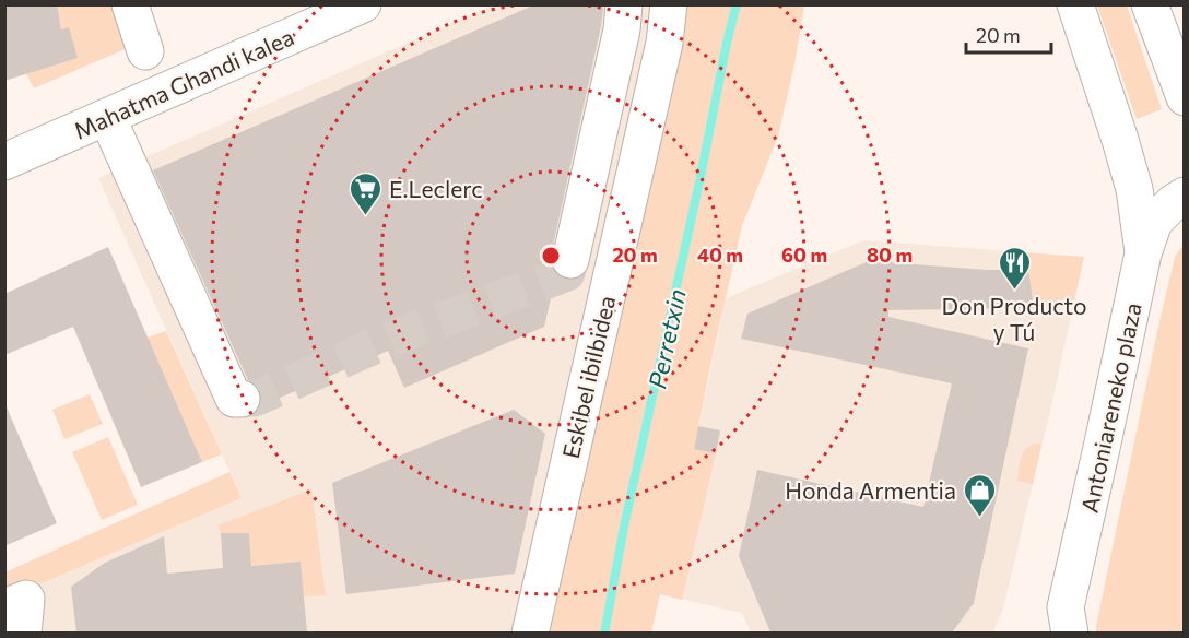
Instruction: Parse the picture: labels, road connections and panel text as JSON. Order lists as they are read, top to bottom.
{
  "streets": {
    "main road": ["Mahatma Ghandi kalea", "Eskibel ibilbidea", "Antoniareneko plaza"]
  },
  "water": ["Perretxin"],
  "places": {
    "supermarket": ["E.Leclerc"],
    "restaurant": ["Don Producto y Tú"],
    "shop": ["Honda Armentia"]
  },
  "scale_bar": "20 m",
  "rings": [
    "20 m",
    "40 m",
    "60 m",
    "80 m"
  ]
}
